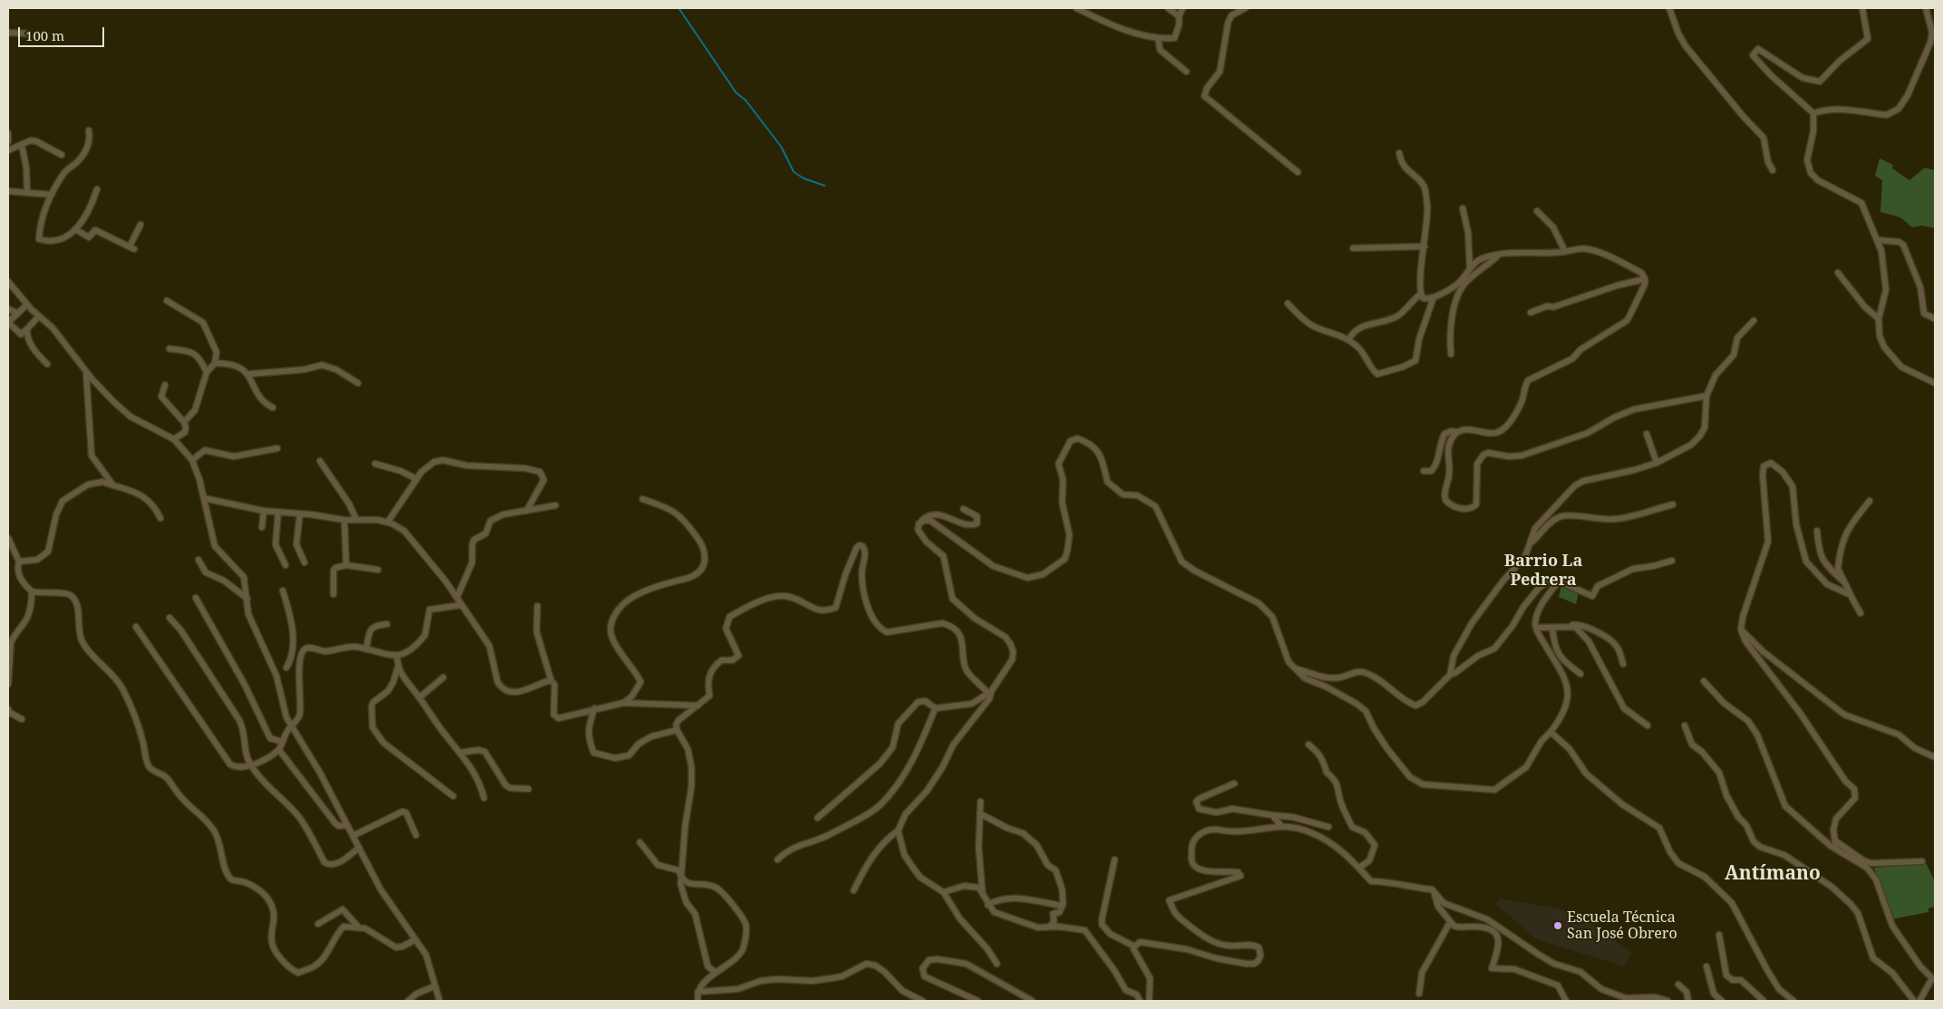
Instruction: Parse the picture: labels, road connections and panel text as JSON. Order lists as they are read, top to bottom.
{
  "districts": ["Barrio La Pedrera", "Antímano"],
  "places": ["Escuela Técnica San José Obrero"],
  "scale_bar": "100 m"
}
